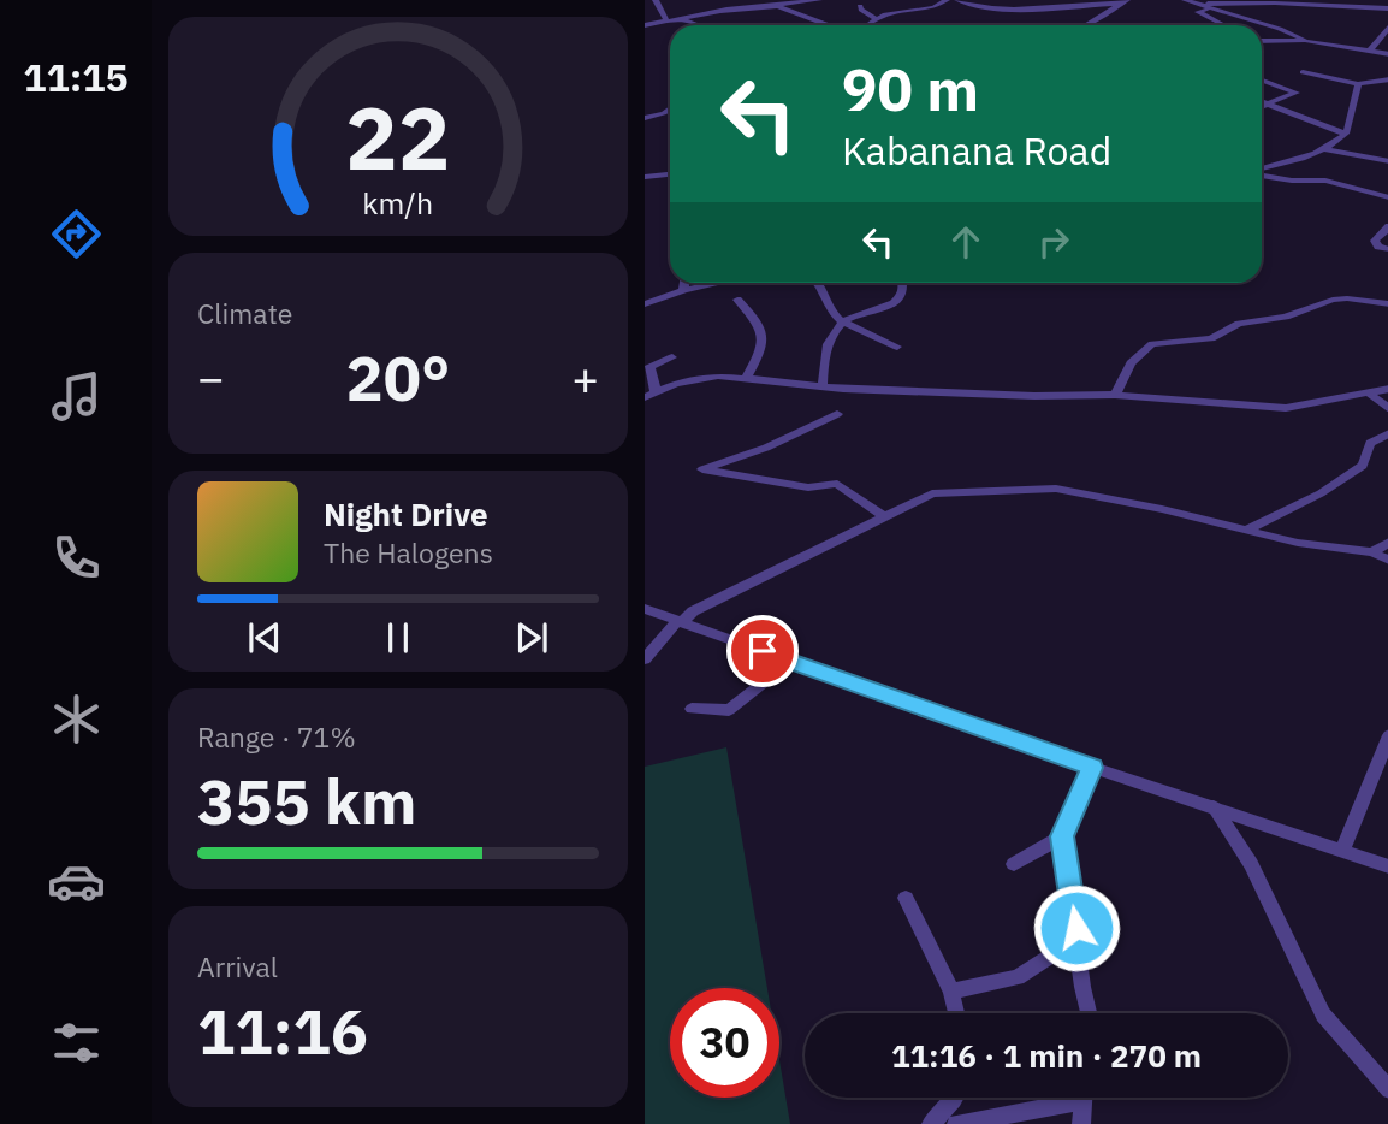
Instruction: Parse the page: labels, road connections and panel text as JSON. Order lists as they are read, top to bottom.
{
  "page": {
    "tabs": "11:15",
    "turn": ["90 m", "Kabanana Road"],
    "tile": [
      "Climate",
      ["Range · 71%", "355 km"],
      ["Arrival", "11:16"]
    ],
    "heat": ["−", "20°", "+"],
    "song": ["Night Drive", "The Halogens"],
    "limit": "30",
    "trip": "11:16 · 1 min · 270 m",
    "gauge": ["22", "km/h"]
  }
}
